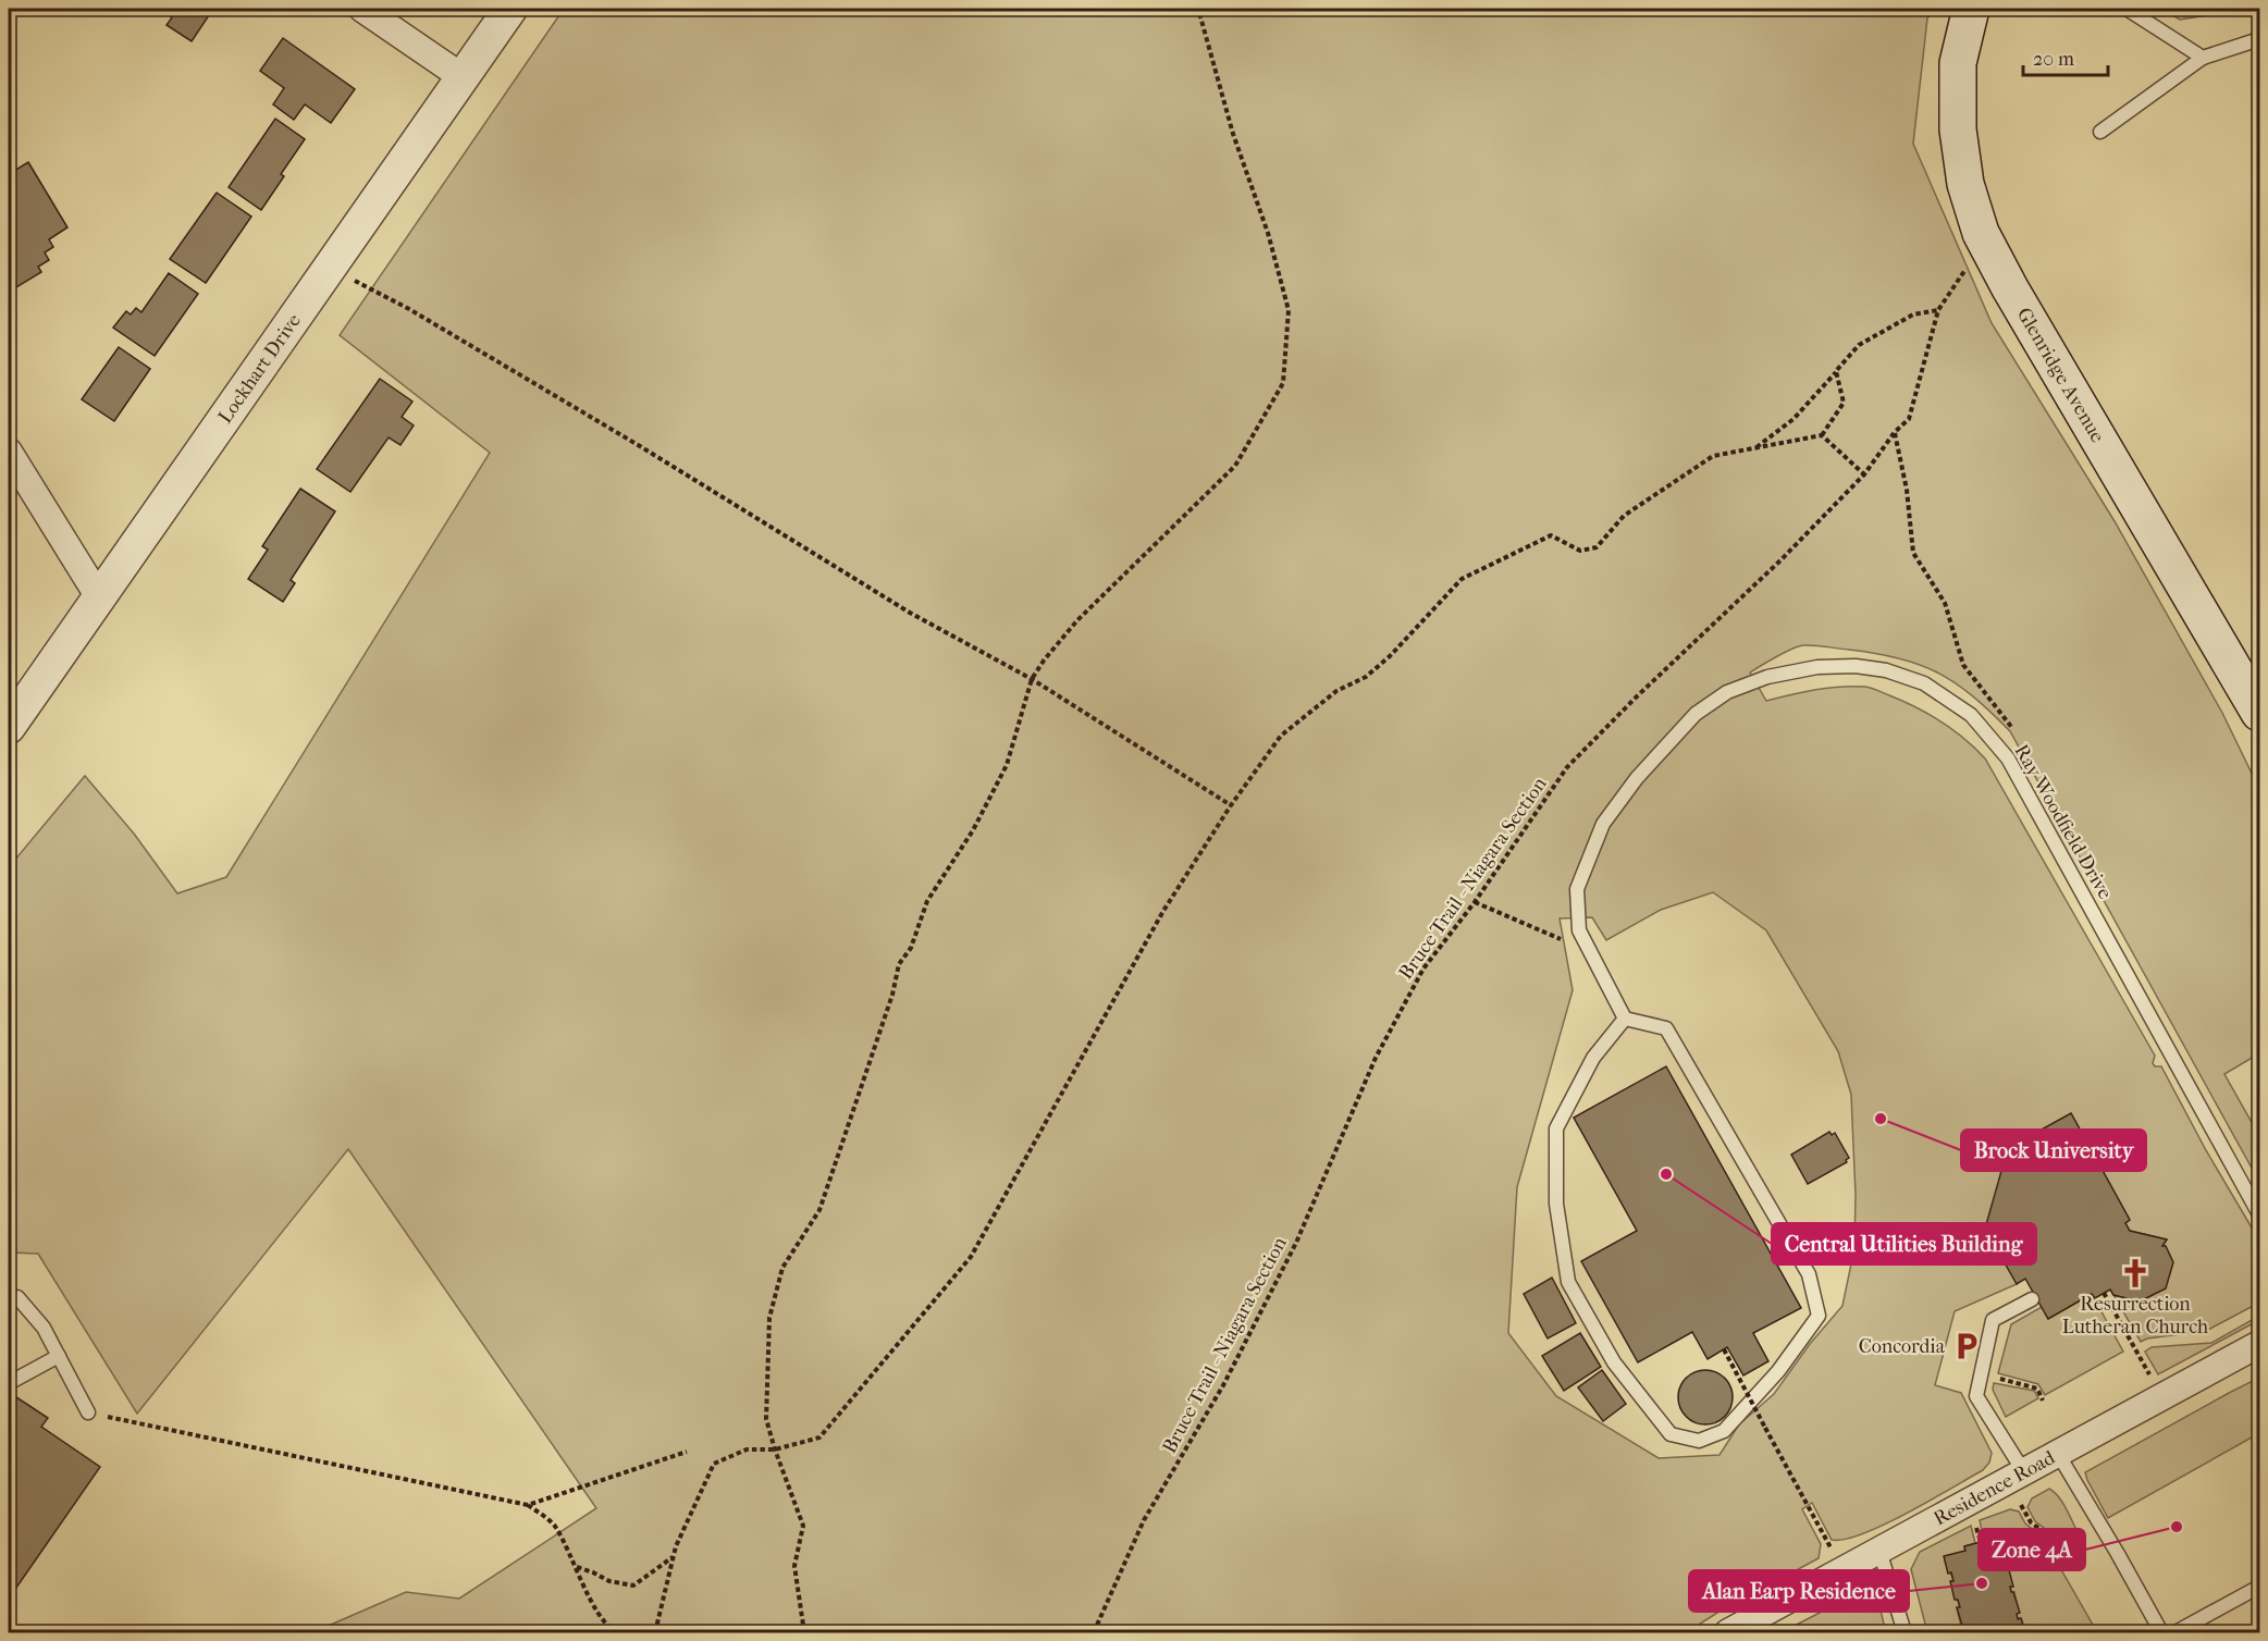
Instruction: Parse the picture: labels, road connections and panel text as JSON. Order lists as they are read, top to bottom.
{
  "streets": {
    "main road": ["Glenridge Avenue"],
    "street": ["Lockhart Drive", "Residence Road"],
    "lane": ["Ray Woodfield Drive"],
    "path": ["Bruce Trail - Niagara Section"]
  },
  "places": {
    "other": [
      "Brock University",
      "Central Utilities Building",
      "Zone 4A",
      "Alan Earp Residence"
    ],
    "church": ["Resurrection Lutheran Church"],
    "parking": ["Concordia"]
  },
  "scale_bar": "20 m"
}
